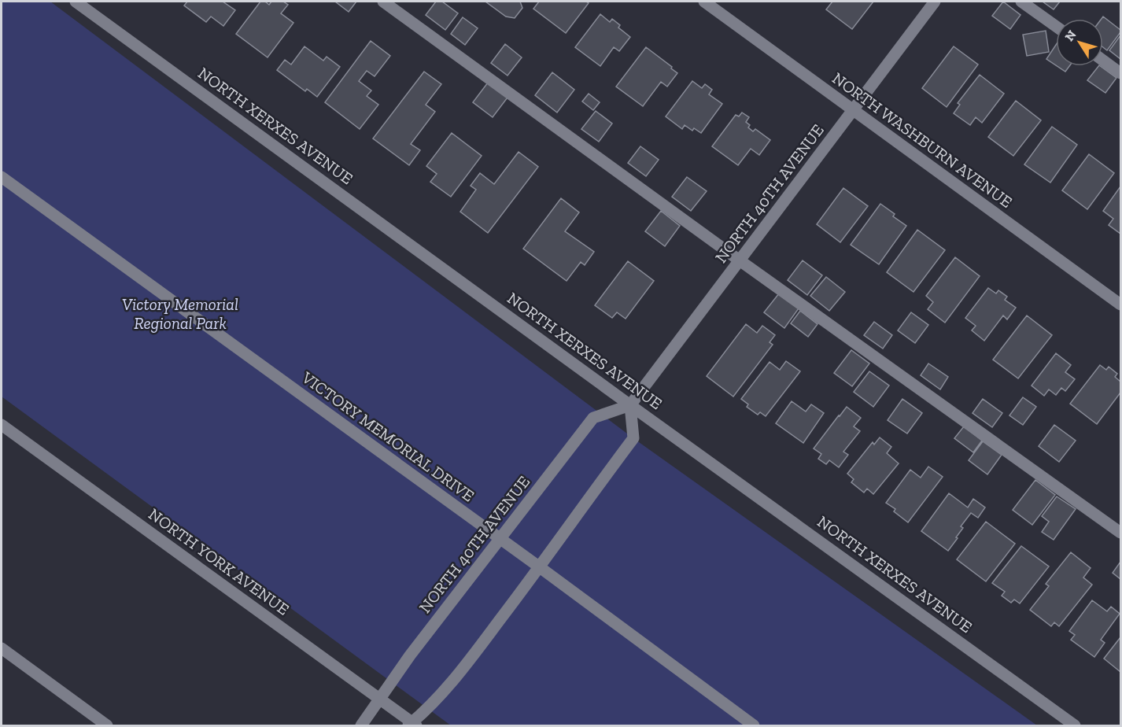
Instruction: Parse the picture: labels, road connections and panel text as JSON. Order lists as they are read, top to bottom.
{
  "streets": {
    "street": [
      "NORTH XERXES AVENUE",
      "NORTH WASHBURN AVENUE",
      "NORTH 40TH AVENUE",
      "VICTORY MEMORIAL DRIVE",
      "NORTH YORK AVENUE"
    ]
  },
  "crossings": [
    ["NORTH XERXES AVENUE", "NORTH 40TH AVENUE"],
    ["NORTH WASHBURN AVENUE", "NORTH 40TH AVENUE"],
    ["NORTH 40TH AVENUE", "VICTORY MEMORIAL DRIVE"],
    ["NORTH 40TH AVENUE", "NORTH YORK AVENUE"]
  ],
  "parks": ["Victory Memorial Regional Park"],
  "north": "top left"
}
